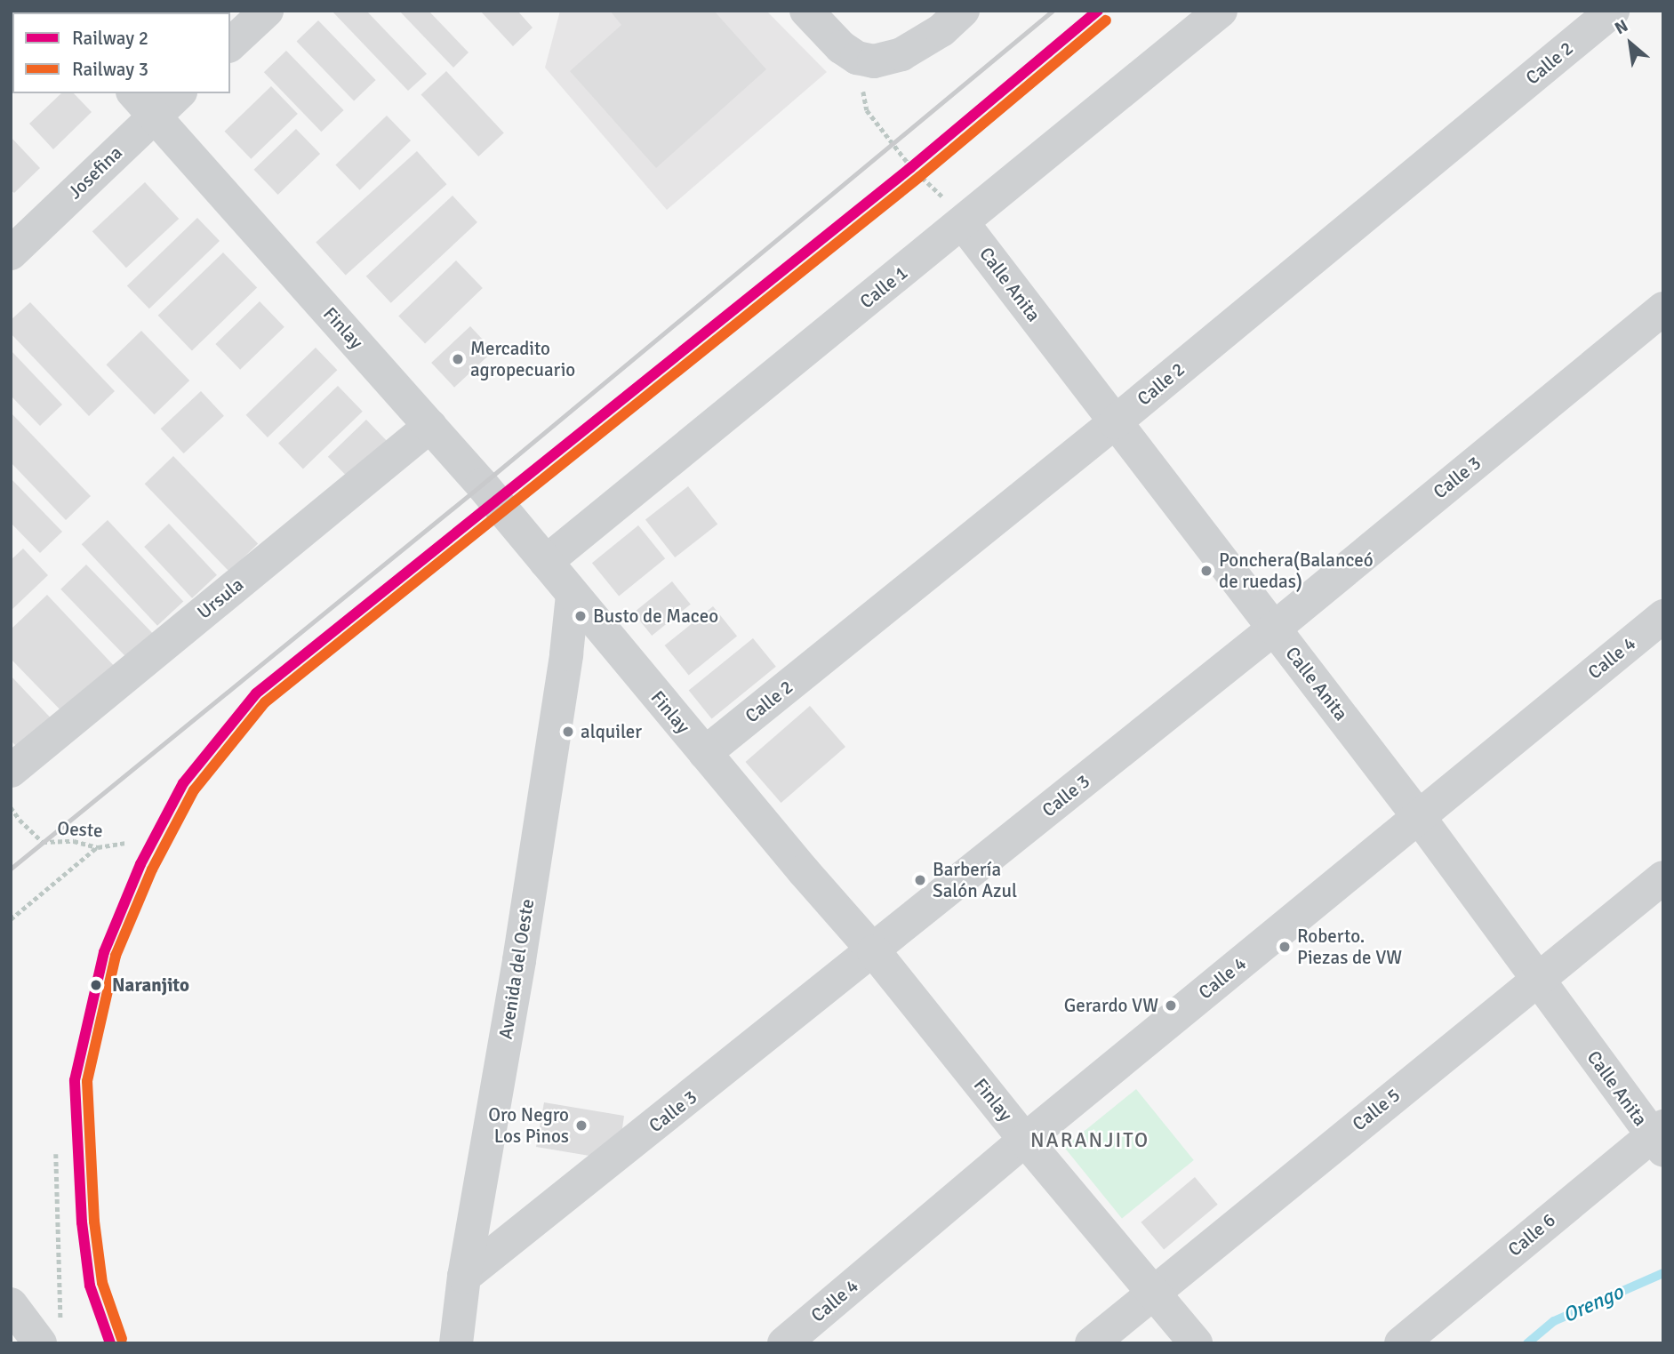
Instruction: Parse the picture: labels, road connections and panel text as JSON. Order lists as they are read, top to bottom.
{
  "streets": {
    "street": [
      "Calle 2",
      "Josefina",
      "Calle Anita",
      "Calle 1",
      "Finlay",
      "Calle 3",
      "Ursula",
      "Calle 4",
      "Avenida del Oeste",
      "Calle 5",
      "Calle 6"
    ],
    "path": ["Oeste"]
  },
  "crossings": [
    ["Calle 2", "Calle Anita"],
    ["Calle 2", "Finlay"],
    ["Josefina", "Finlay"],
    ["Calle Anita", "Calle 1"],
    ["Calle Anita", "Calle 3"],
    ["Calle Anita", "Calle 4"],
    ["Calle Anita", "Calle 5"],
    ["Calle Anita", "Calle 6"],
    ["Calle 1", "Finlay"],
    ["Finlay", "Calle 3"],
    ["Finlay", "Ursula"],
    ["Finlay", "Calle 4"],
    ["Finlay", "Avenida del Oeste"],
    ["Finlay", "Calle 5"],
    ["Calle 3", "Avenida del Oeste"]
  ],
  "districts": ["NARANJITO"],
  "water": ["Orengo"],
  "places": [
    "Mercadito agropecuario",
    "Ponchera(Balanceó de ruedas)",
    "Busto de Maceo",
    "alquiler",
    "Barbería Salón Azul",
    "Roberto. Piezas de VW",
    "Naranjito",
    "Gerardo VW",
    "Oro Negro Los Pinos"
  ],
  "lines": ["rail line 2", "rail line 3"],
  "legend": ["Railway 2", "Railway 3"],
  "north": "top left"
}
